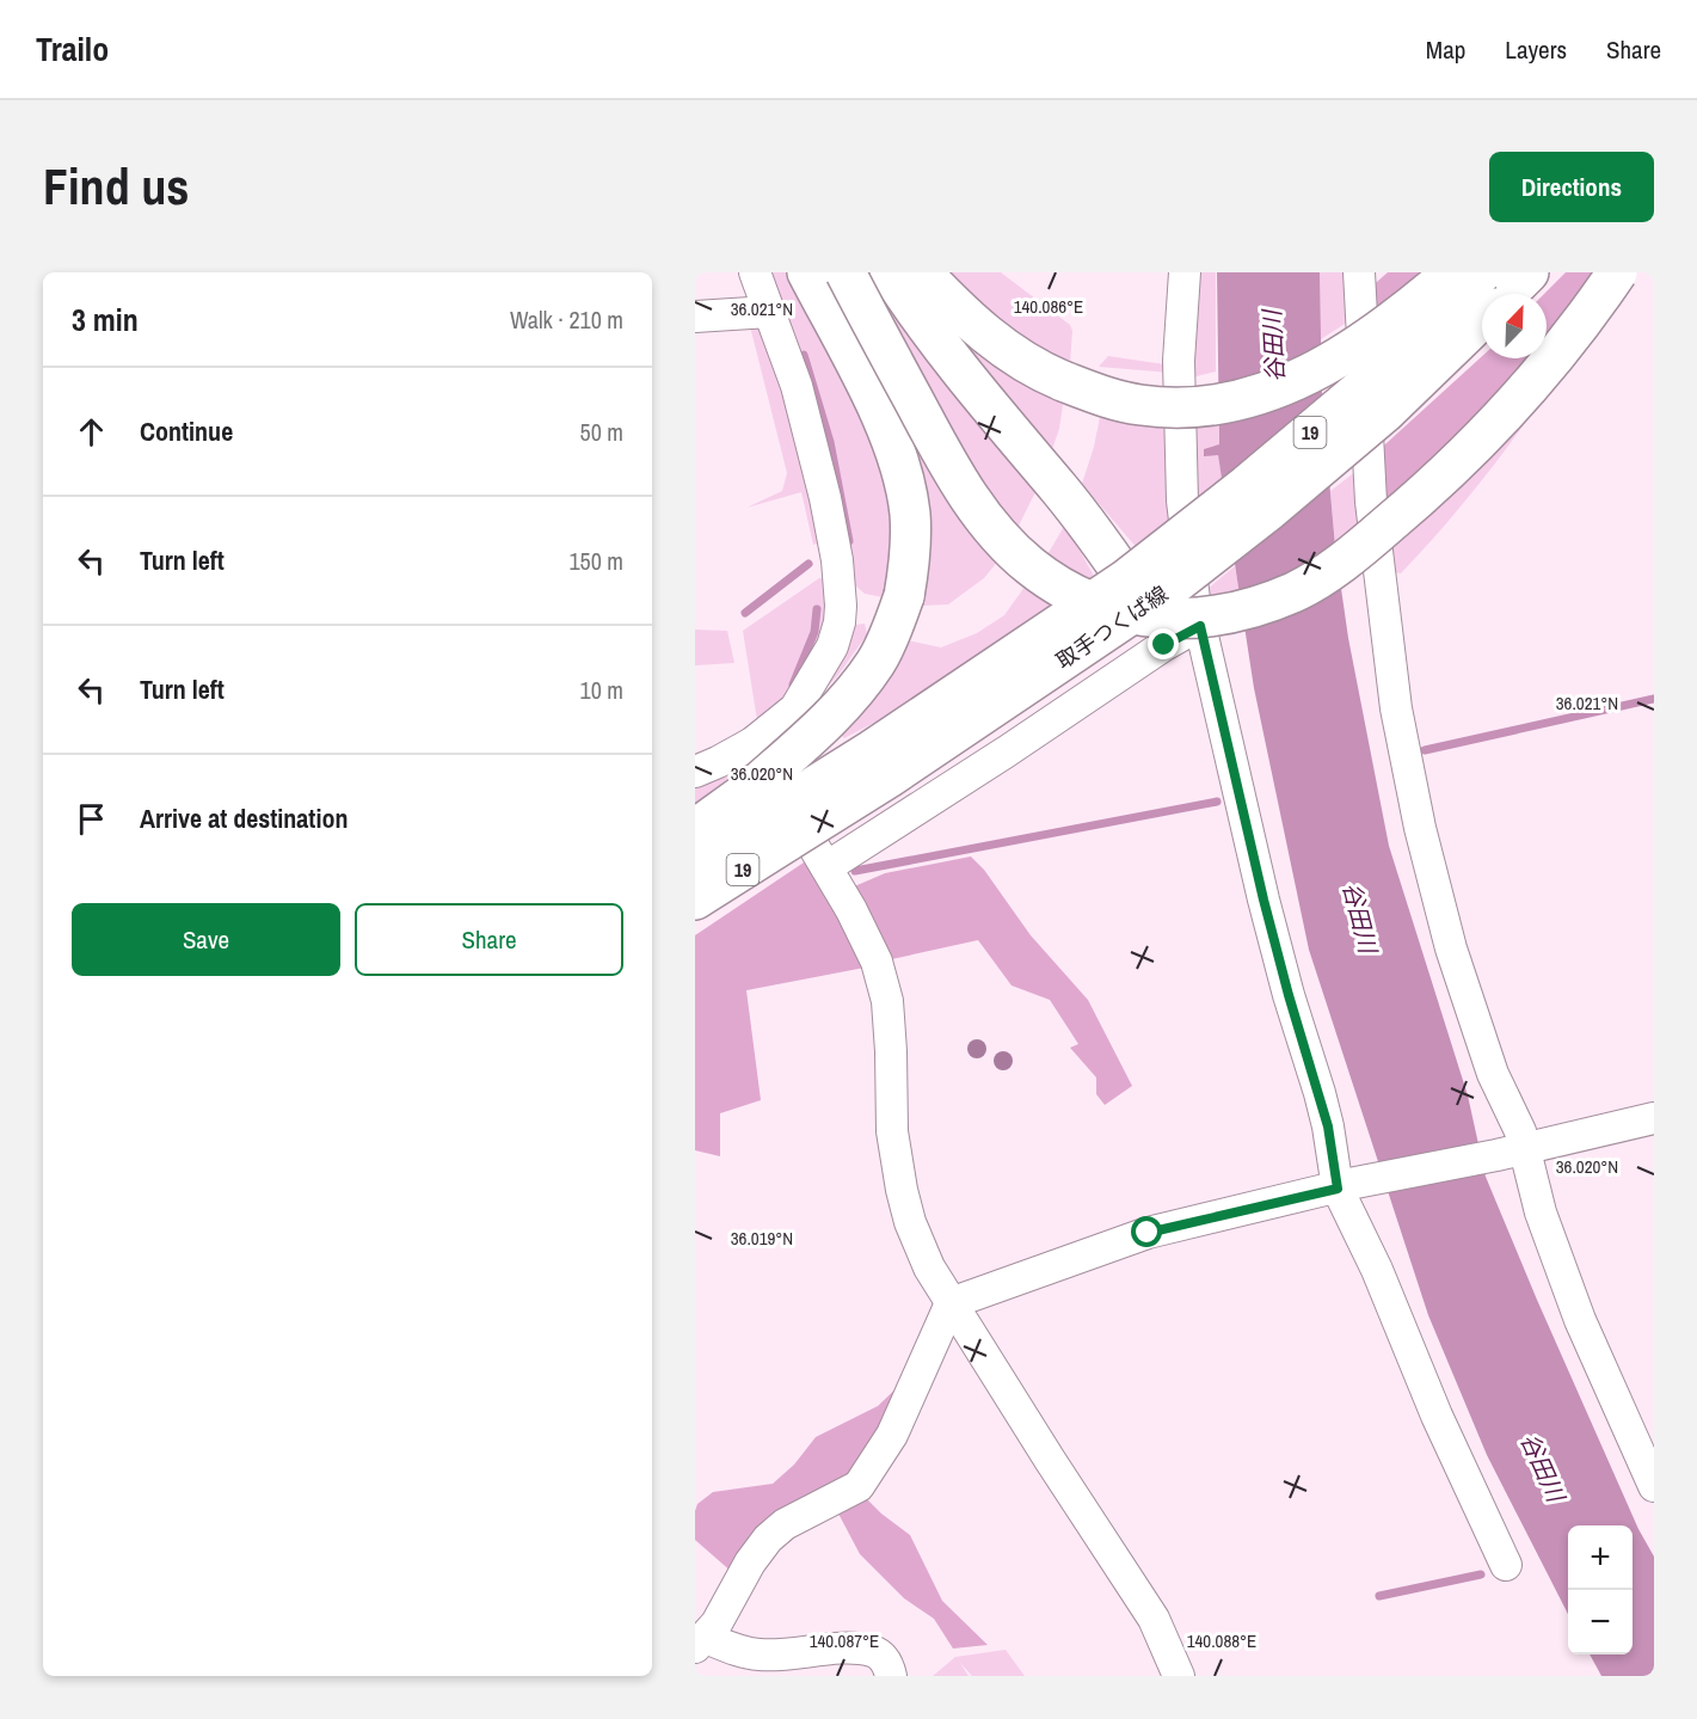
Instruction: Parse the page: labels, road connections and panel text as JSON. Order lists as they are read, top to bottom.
{
  "streets": {
    "main road": ["19", "取手つくば線"]
  },
  "water": ["谷田川"],
  "north": "top right",
  "page": {
    "header": "Trailo",
    "nav": ["Map", "Layers", "Share"],
    "buttons": [
      "Directions",
      ["Save", "Share"]
    ],
    "title": "Find us",
    "heading": ["3 min", "Walk · 210 m"],
    "list": [
      ["Continue", "50 m"],
      ["Turn left", "150 m"],
      ["Turn left", "10 m"],
      "Arrive at destination"
    ],
    "map_buttons": ["+", "−"]
  },
  "coordinates": [
    "140.086°E",
    "36.021°N",
    "36.020°N",
    "36.019°N",
    "140.087°E",
    "140.088°E"
  ]
}
